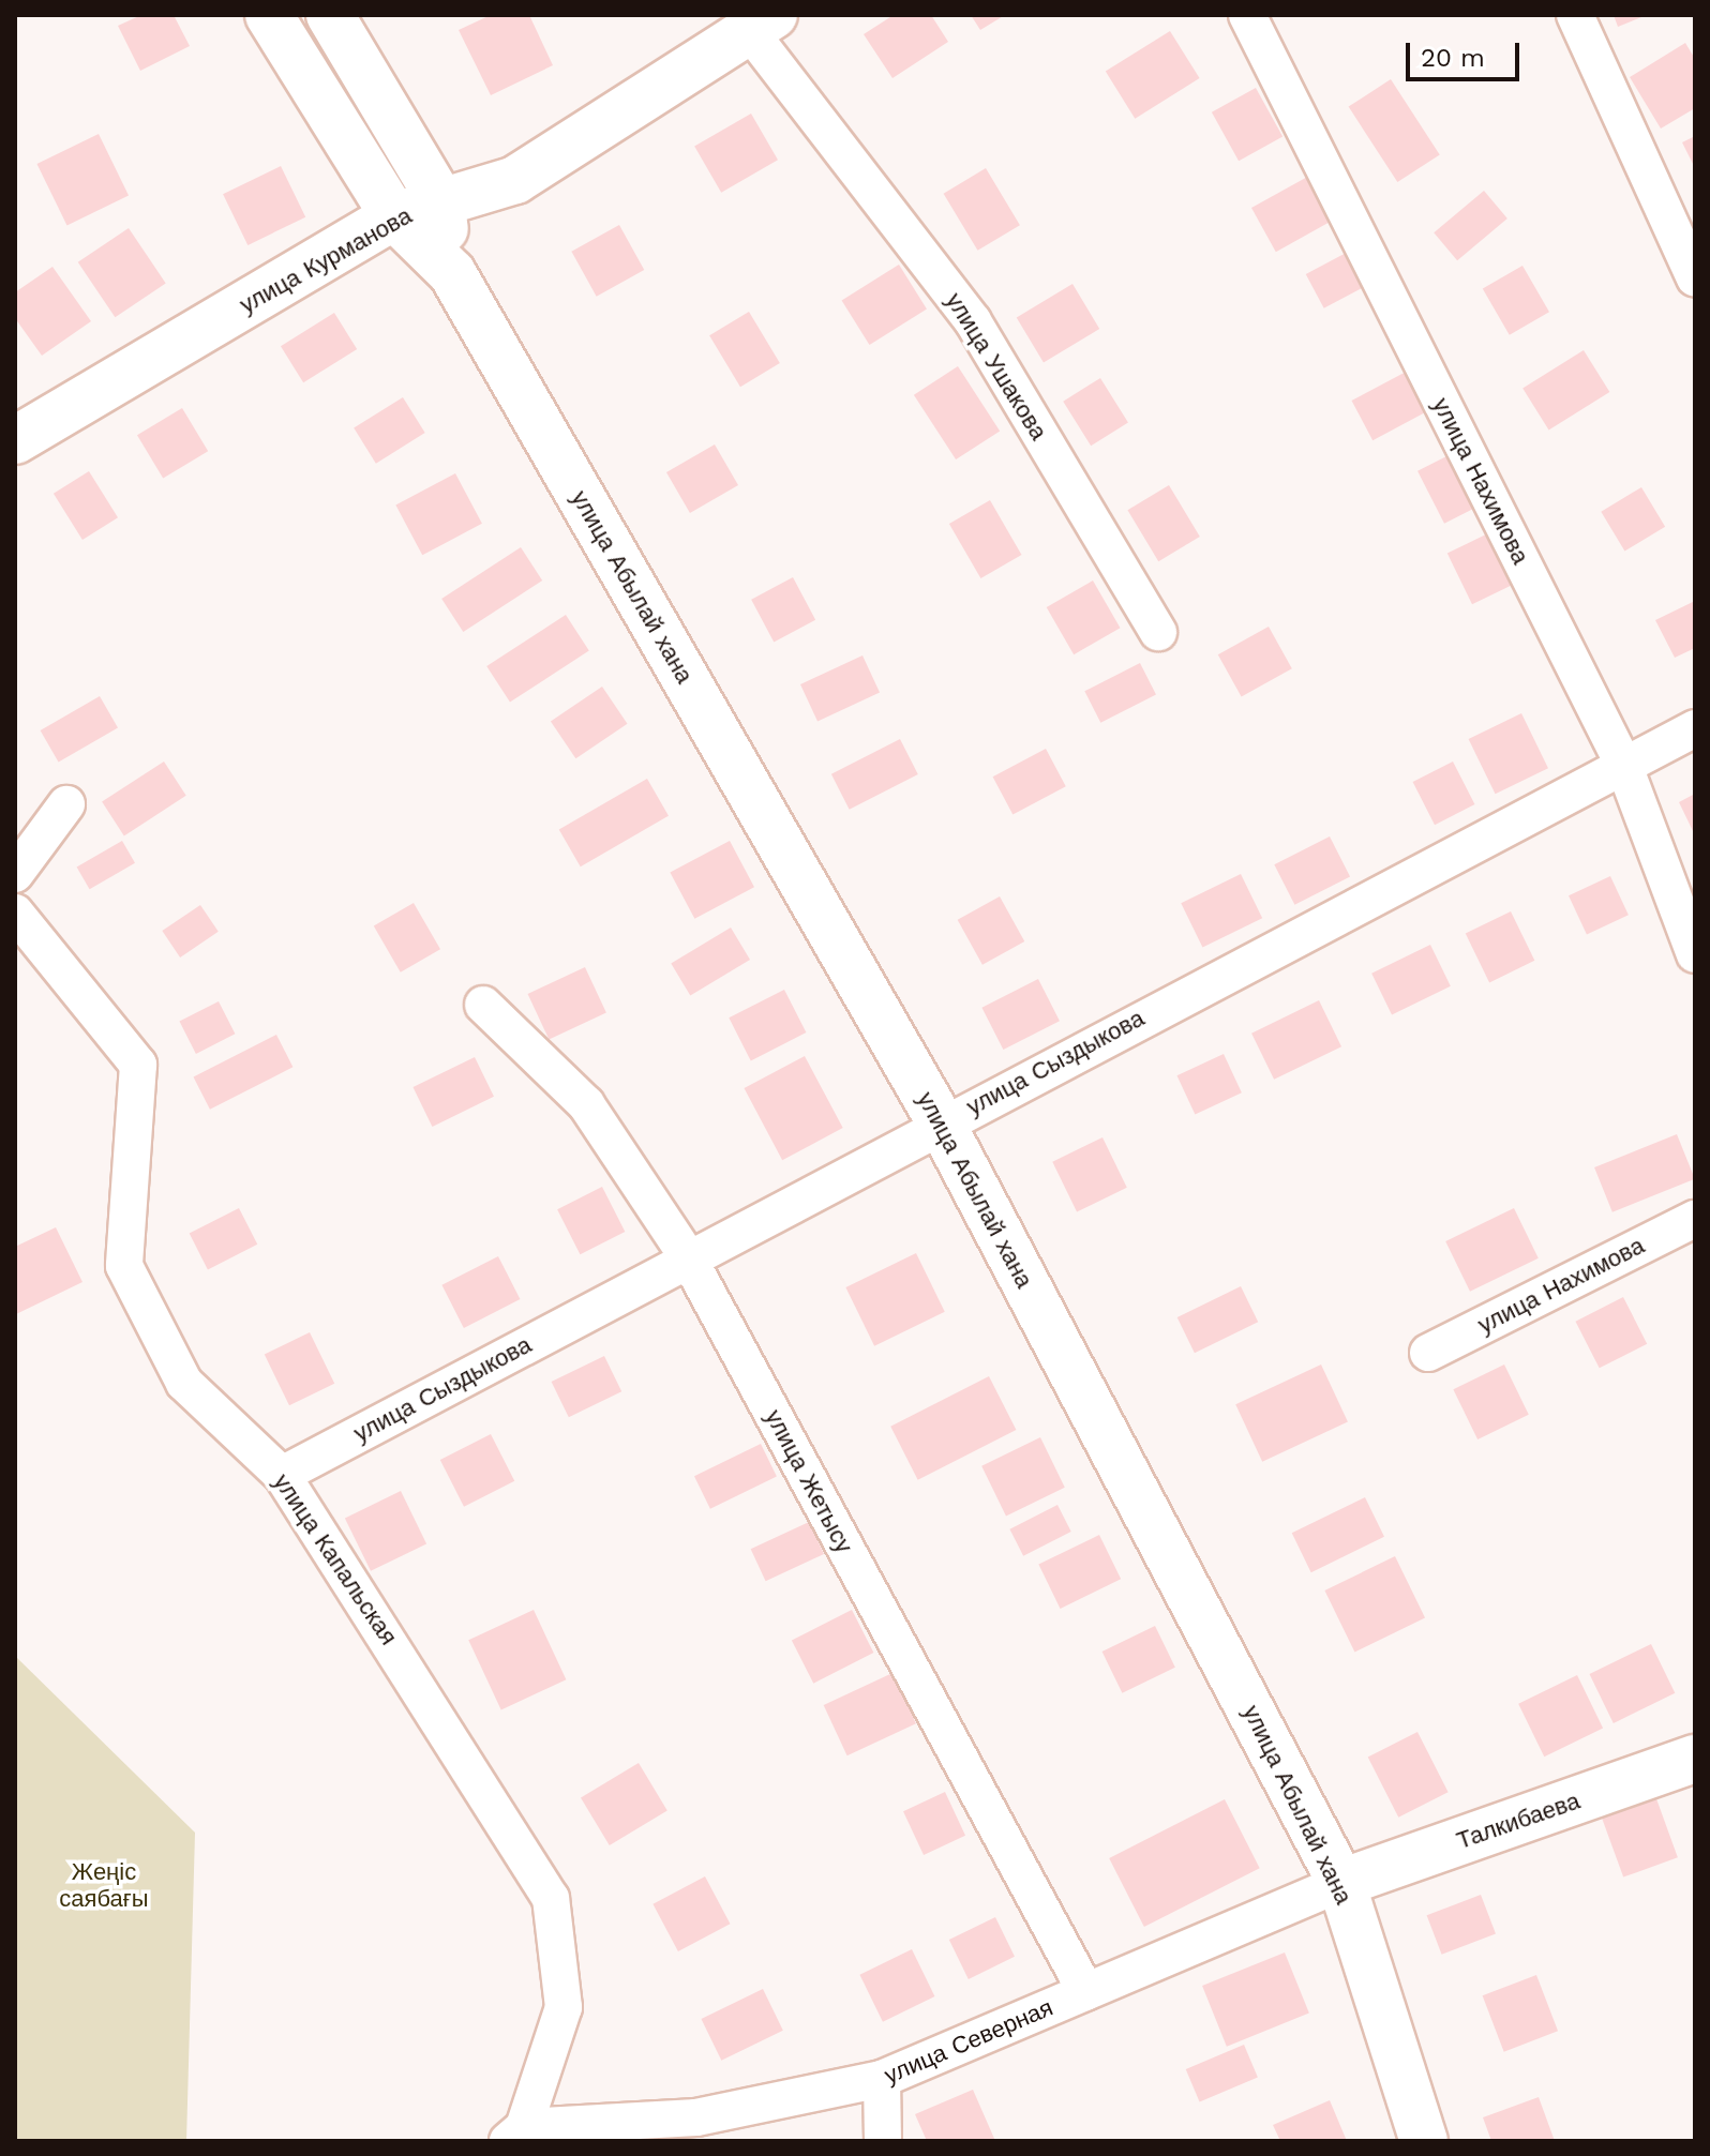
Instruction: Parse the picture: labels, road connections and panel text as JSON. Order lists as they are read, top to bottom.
{
  "streets": {
    "street": [
      "улица Курманова",
      "улица Ушакова",
      "улица Нахимова",
      "улица Абылай хана",
      "улица Сыздыкова",
      "улица Жетысу",
      "улица Капальская",
      "Талкибаева",
      "улица Северная"
    ]
  },
  "crossings": [
    ["улица Курманова", "улица Ушакова"],
    ["улица Курманова", "улица Абылай хана"],
    ["улица Нахимова", "улица Сыздыкова"],
    ["улица Абылай хана", "улица Сыздыкова"],
    ["улица Абылай хана", "Талкибаева"],
    ["улица Абылай хана", "улица Северная"],
    ["улица Сыздыкова", "улица Жетысу"],
    ["улица Сыздыкова", "улица Капальская"],
    ["улица Жетысу", "улица Северная"],
    ["улица Капальская", "улица Северная"],
    ["Талкибаева", "улица Северная"]
  ],
  "parks": ["Жеңіс саябағы"],
  "scale_bar": "20 m"
}
